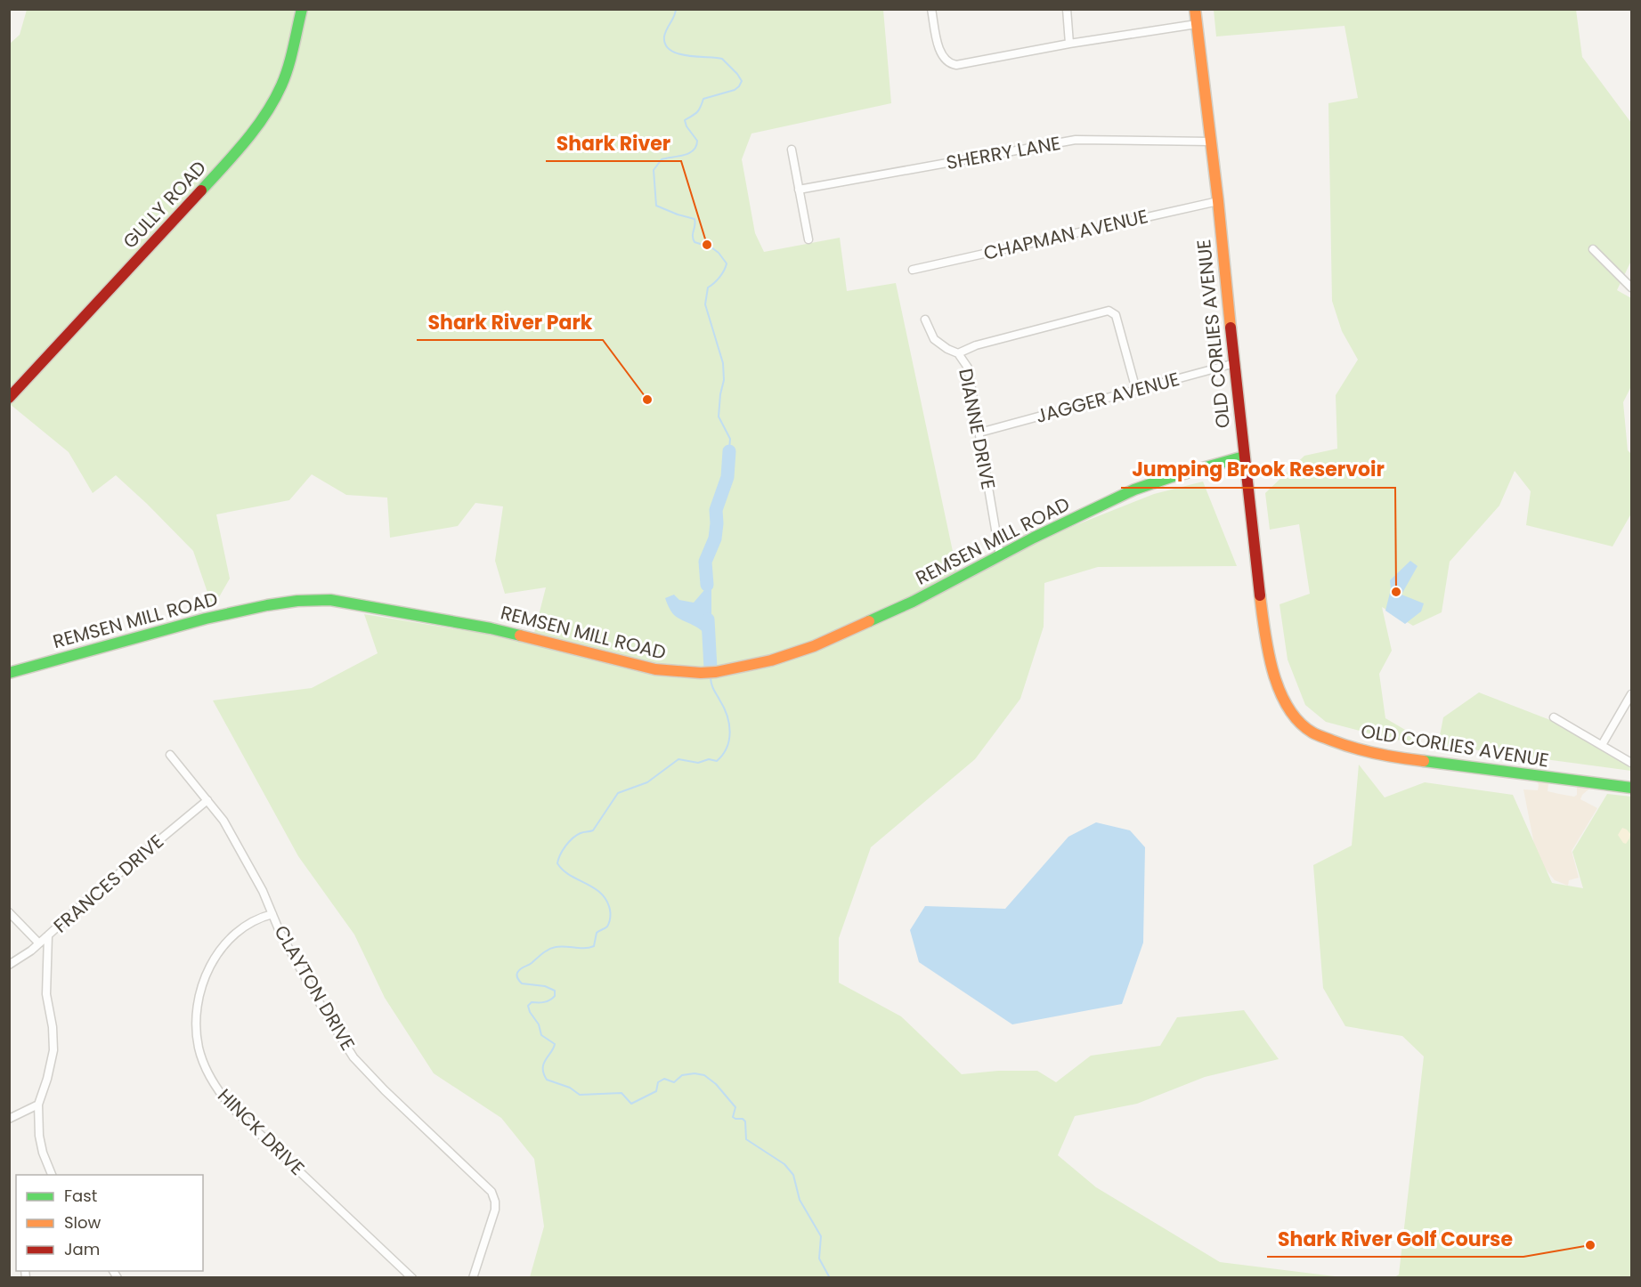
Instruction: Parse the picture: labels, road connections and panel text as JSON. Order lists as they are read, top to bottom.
{
  "streets": {
    "street": [
      "SHERRY LANE",
      "GULLY ROAD",
      "CHAPMAN AVENUE",
      "OLD CORLIES AVENUE",
      "JAGGER AVENUE",
      "DIANNE DRIVE",
      "REMSEN MILL ROAD",
      "FRANCES DRIVE",
      "CLAYTON DRIVE",
      "HINCK DRIVE"
    ]
  },
  "crossings": [
    ["SHERRY LANE", "OLD CORLIES AVENUE"],
    ["CHAPMAN AVENUE", "OLD CORLIES AVENUE"],
    ["OLD CORLIES AVENUE", "JAGGER AVENUE"],
    ["OLD CORLIES AVENUE", "REMSEN MILL ROAD"],
    ["JAGGER AVENUE", "DIANNE DRIVE"],
    ["DIANNE DRIVE", "REMSEN MILL ROAD"],
    ["FRANCES DRIVE", "CLAYTON DRIVE"],
    ["CLAYTON DRIVE", "HINCK DRIVE"]
  ],
  "places": [
    "Shark River",
    "Shark River Park",
    "Jumping Brook Reservoir",
    "Shark River Golf Course"
  ],
  "legend": ["Fast", "Slow", "Jam"]
}
